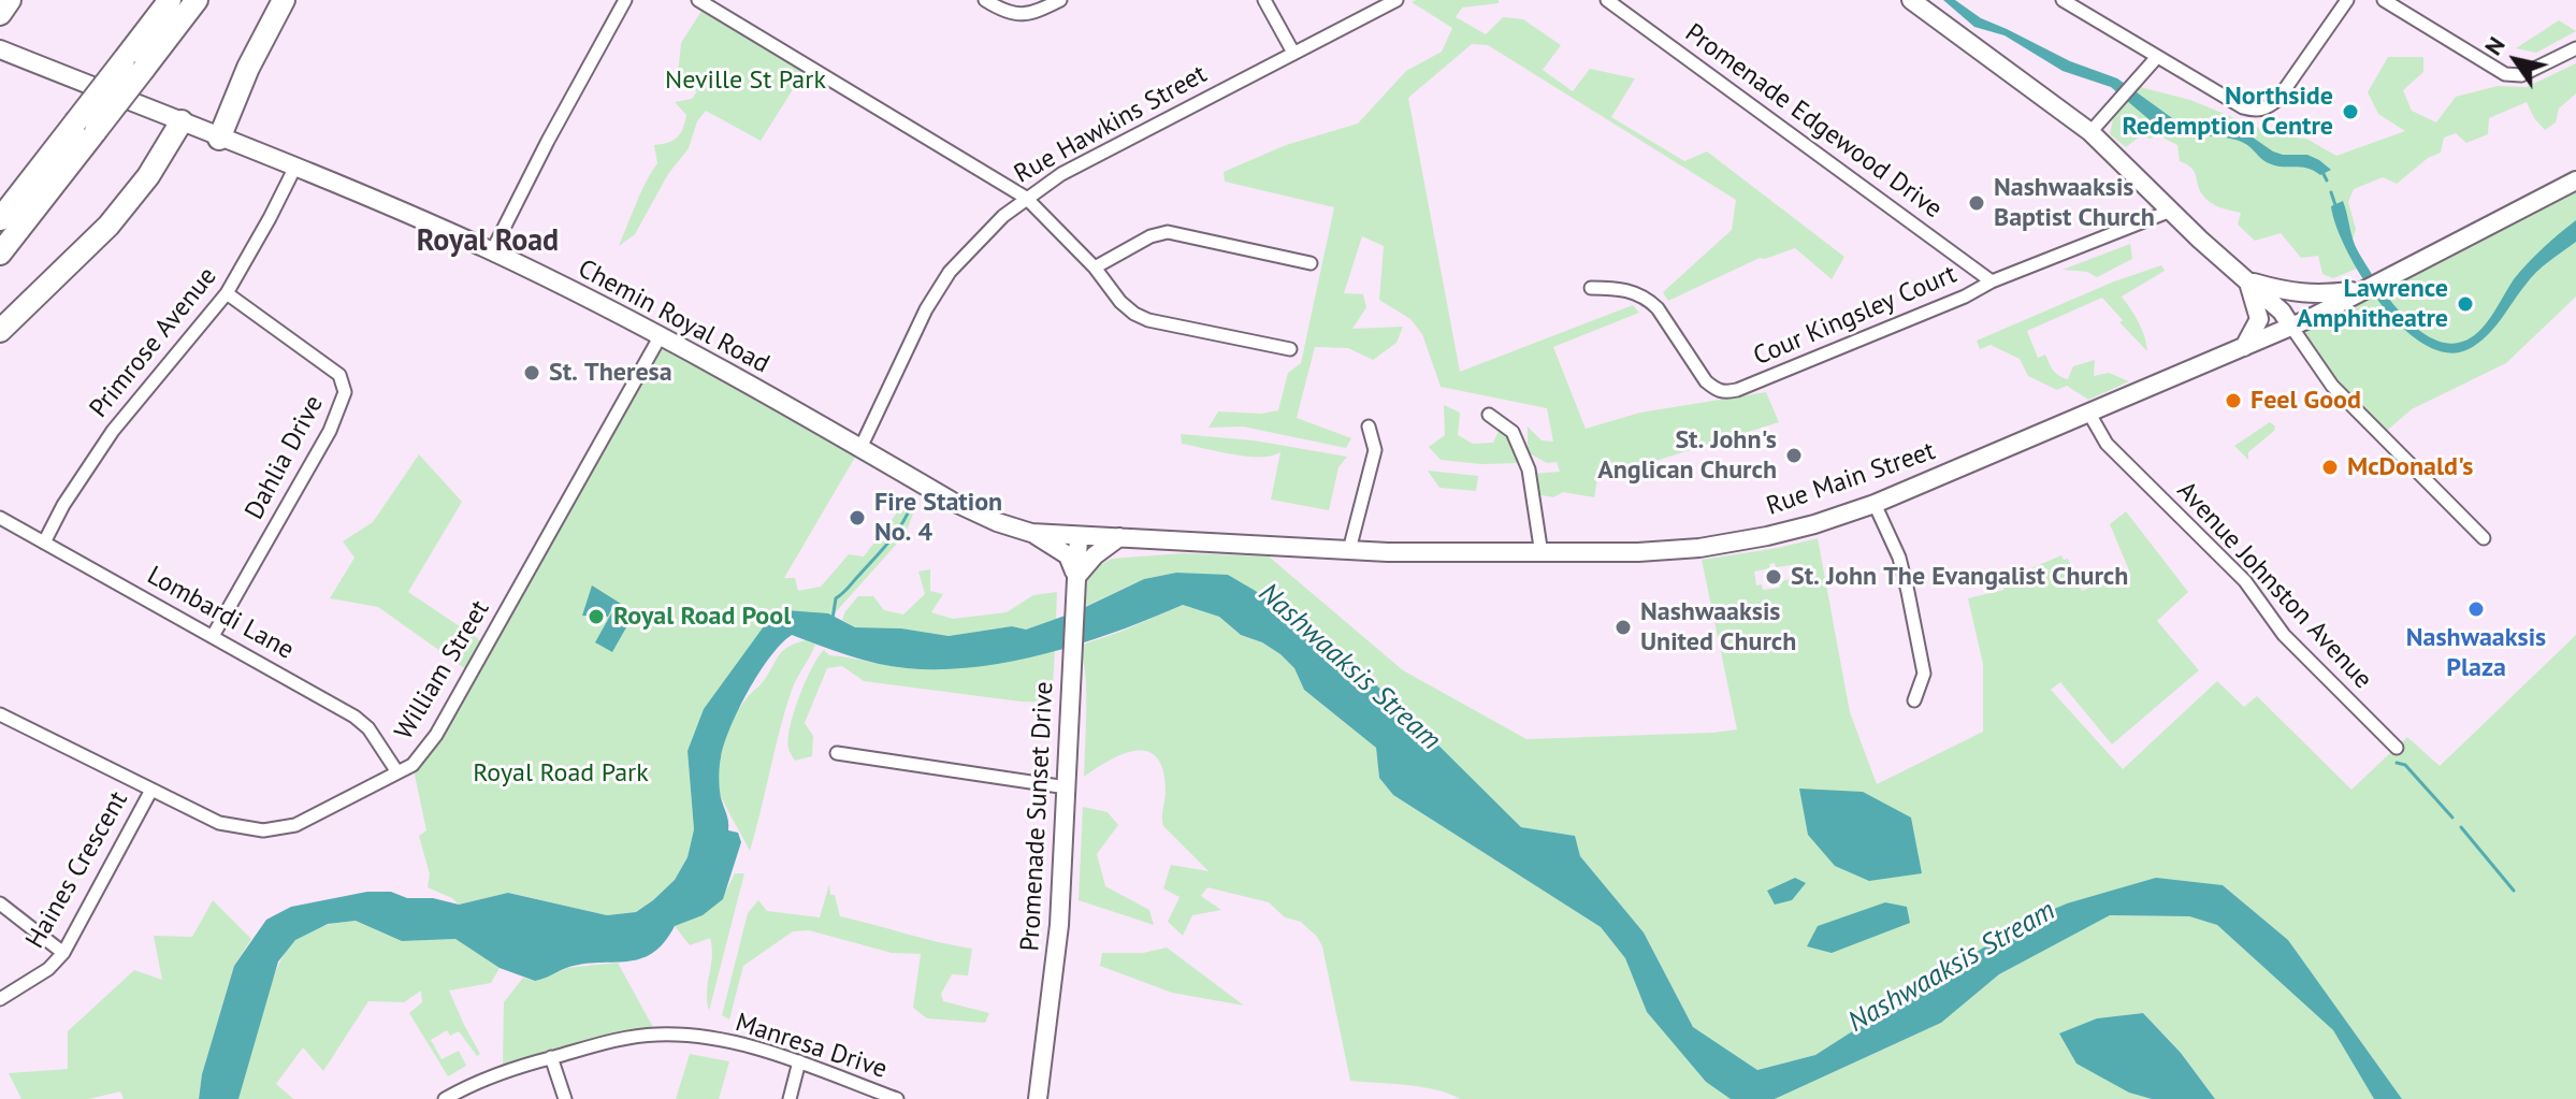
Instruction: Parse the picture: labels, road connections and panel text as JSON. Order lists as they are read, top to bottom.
{
  "streets": {
    "main road": ["Chemin Royal Road", "Rue Main Street", "Promenade Sunset Drive"],
    "street": [
      "Promenade Edgewood Drive",
      "Rue Hawkins Street",
      "Cour Kingsley Court",
      "Primrose Avenue",
      "Dahlia Drive",
      "Avenue Johnston Avenue",
      "Lombardi Lane",
      "William Street",
      "Haines Crescent",
      "Manresa Drive"
    ]
  },
  "crossings": [
    ["Promenade Edgewood Drive", "Cour Kingsley Court"],
    ["Rue Hawkins Street", "Chemin Royal Road"],
    ["Chemin Royal Road", "Primrose Avenue"],
    ["Chemin Royal Road", "Rue Main Street"],
    ["Chemin Royal Road", "William Street"],
    ["Chemin Royal Road", "Promenade Sunset Drive"],
    ["Primrose Avenue", "Dahlia Drive"],
    ["Primrose Avenue", "Lombardi Lane"],
    ["Dahlia Drive", "Lombardi Lane"],
    ["Rue Main Street", "Avenue Johnston Avenue"],
    ["Rue Main Street", "Promenade Sunset Drive"],
    ["Lombardi Lane", "William Street"],
    ["William Street", "Haines Crescent"]
  ],
  "districts": ["Royal Road"],
  "water": ["Nashwaaksis Stream"],
  "parks": ["Neville St Park", "Royal Road Park"],
  "places": [
    "Northside Redemption Centre",
    "Nashwaaksis Baptist Church",
    "Lawrence Amphitheatre",
    "St. Theresa",
    "Feel Good",
    "St. John's Anglican Church",
    "McDonald's",
    "Fire Station No. 4",
    "St. John The Evangalist Church",
    "Nashwaaksis Plaza",
    "Royal Road Pool",
    "Nashwaaksis United Church"
  ],
  "north": "top left"
}
